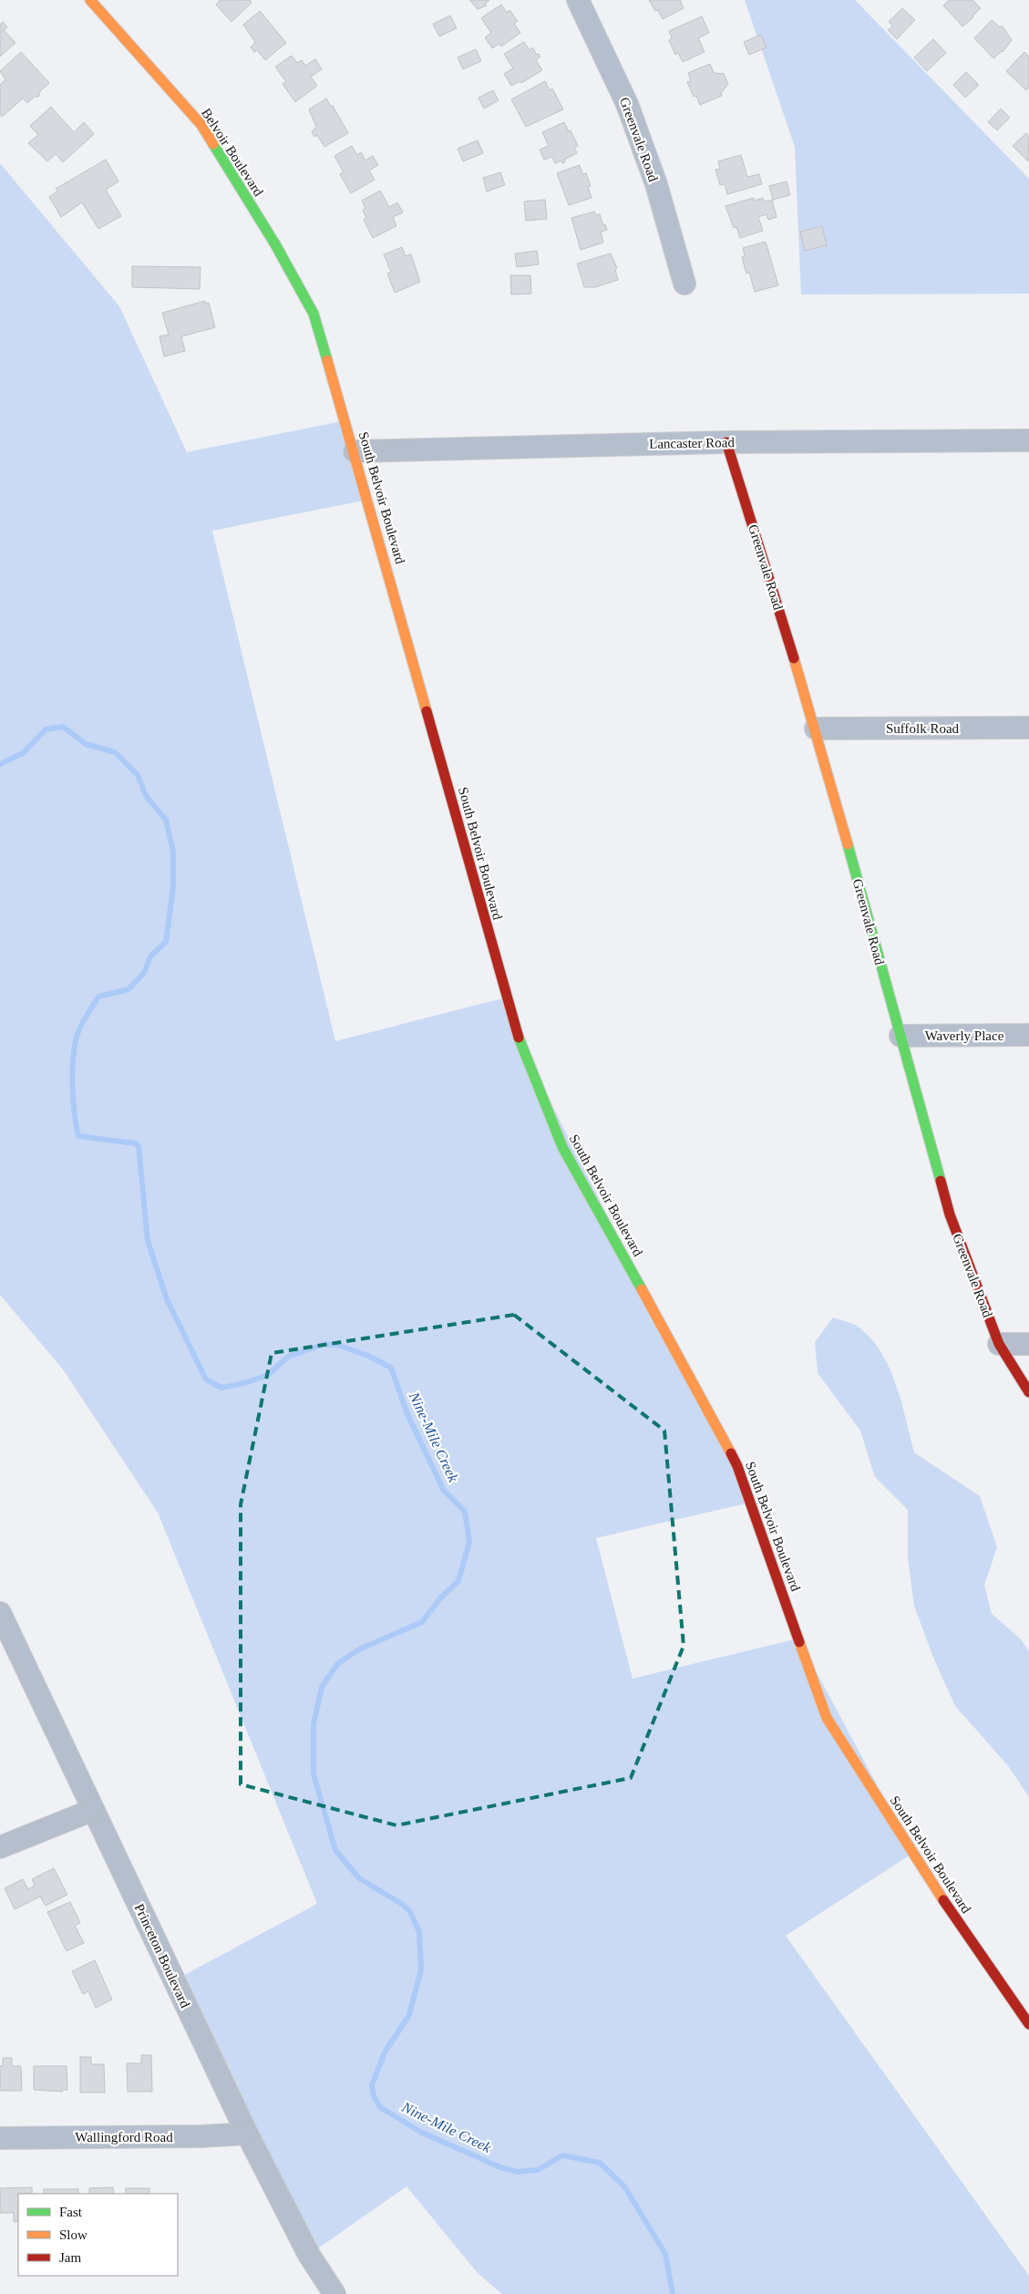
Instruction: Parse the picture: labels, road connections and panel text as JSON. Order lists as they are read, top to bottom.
{
  "streets": {
    "street": [
      "Greenvale Road",
      "Belvoir Boulevard",
      "Lancaster Road",
      "South Belvoir Boulevard",
      "Suffolk Road",
      "Waverly Place",
      "Princeton Boulevard",
      "Wallingford Road"
    ]
  },
  "crossings": [
    ["Greenvale Road", "Lancaster Road"],
    ["Greenvale Road", "Suffolk Road"],
    ["Greenvale Road", "Waverly Place"],
    ["Belvoir Boulevard", "South Belvoir Boulevard"],
    ["Lancaster Road", "South Belvoir Boulevard"],
    ["Princeton Boulevard", "Wallingford Road"]
  ],
  "water": ["Nine-Mile Creek"],
  "legend": ["Fast", "Slow", "Jam"]
}
